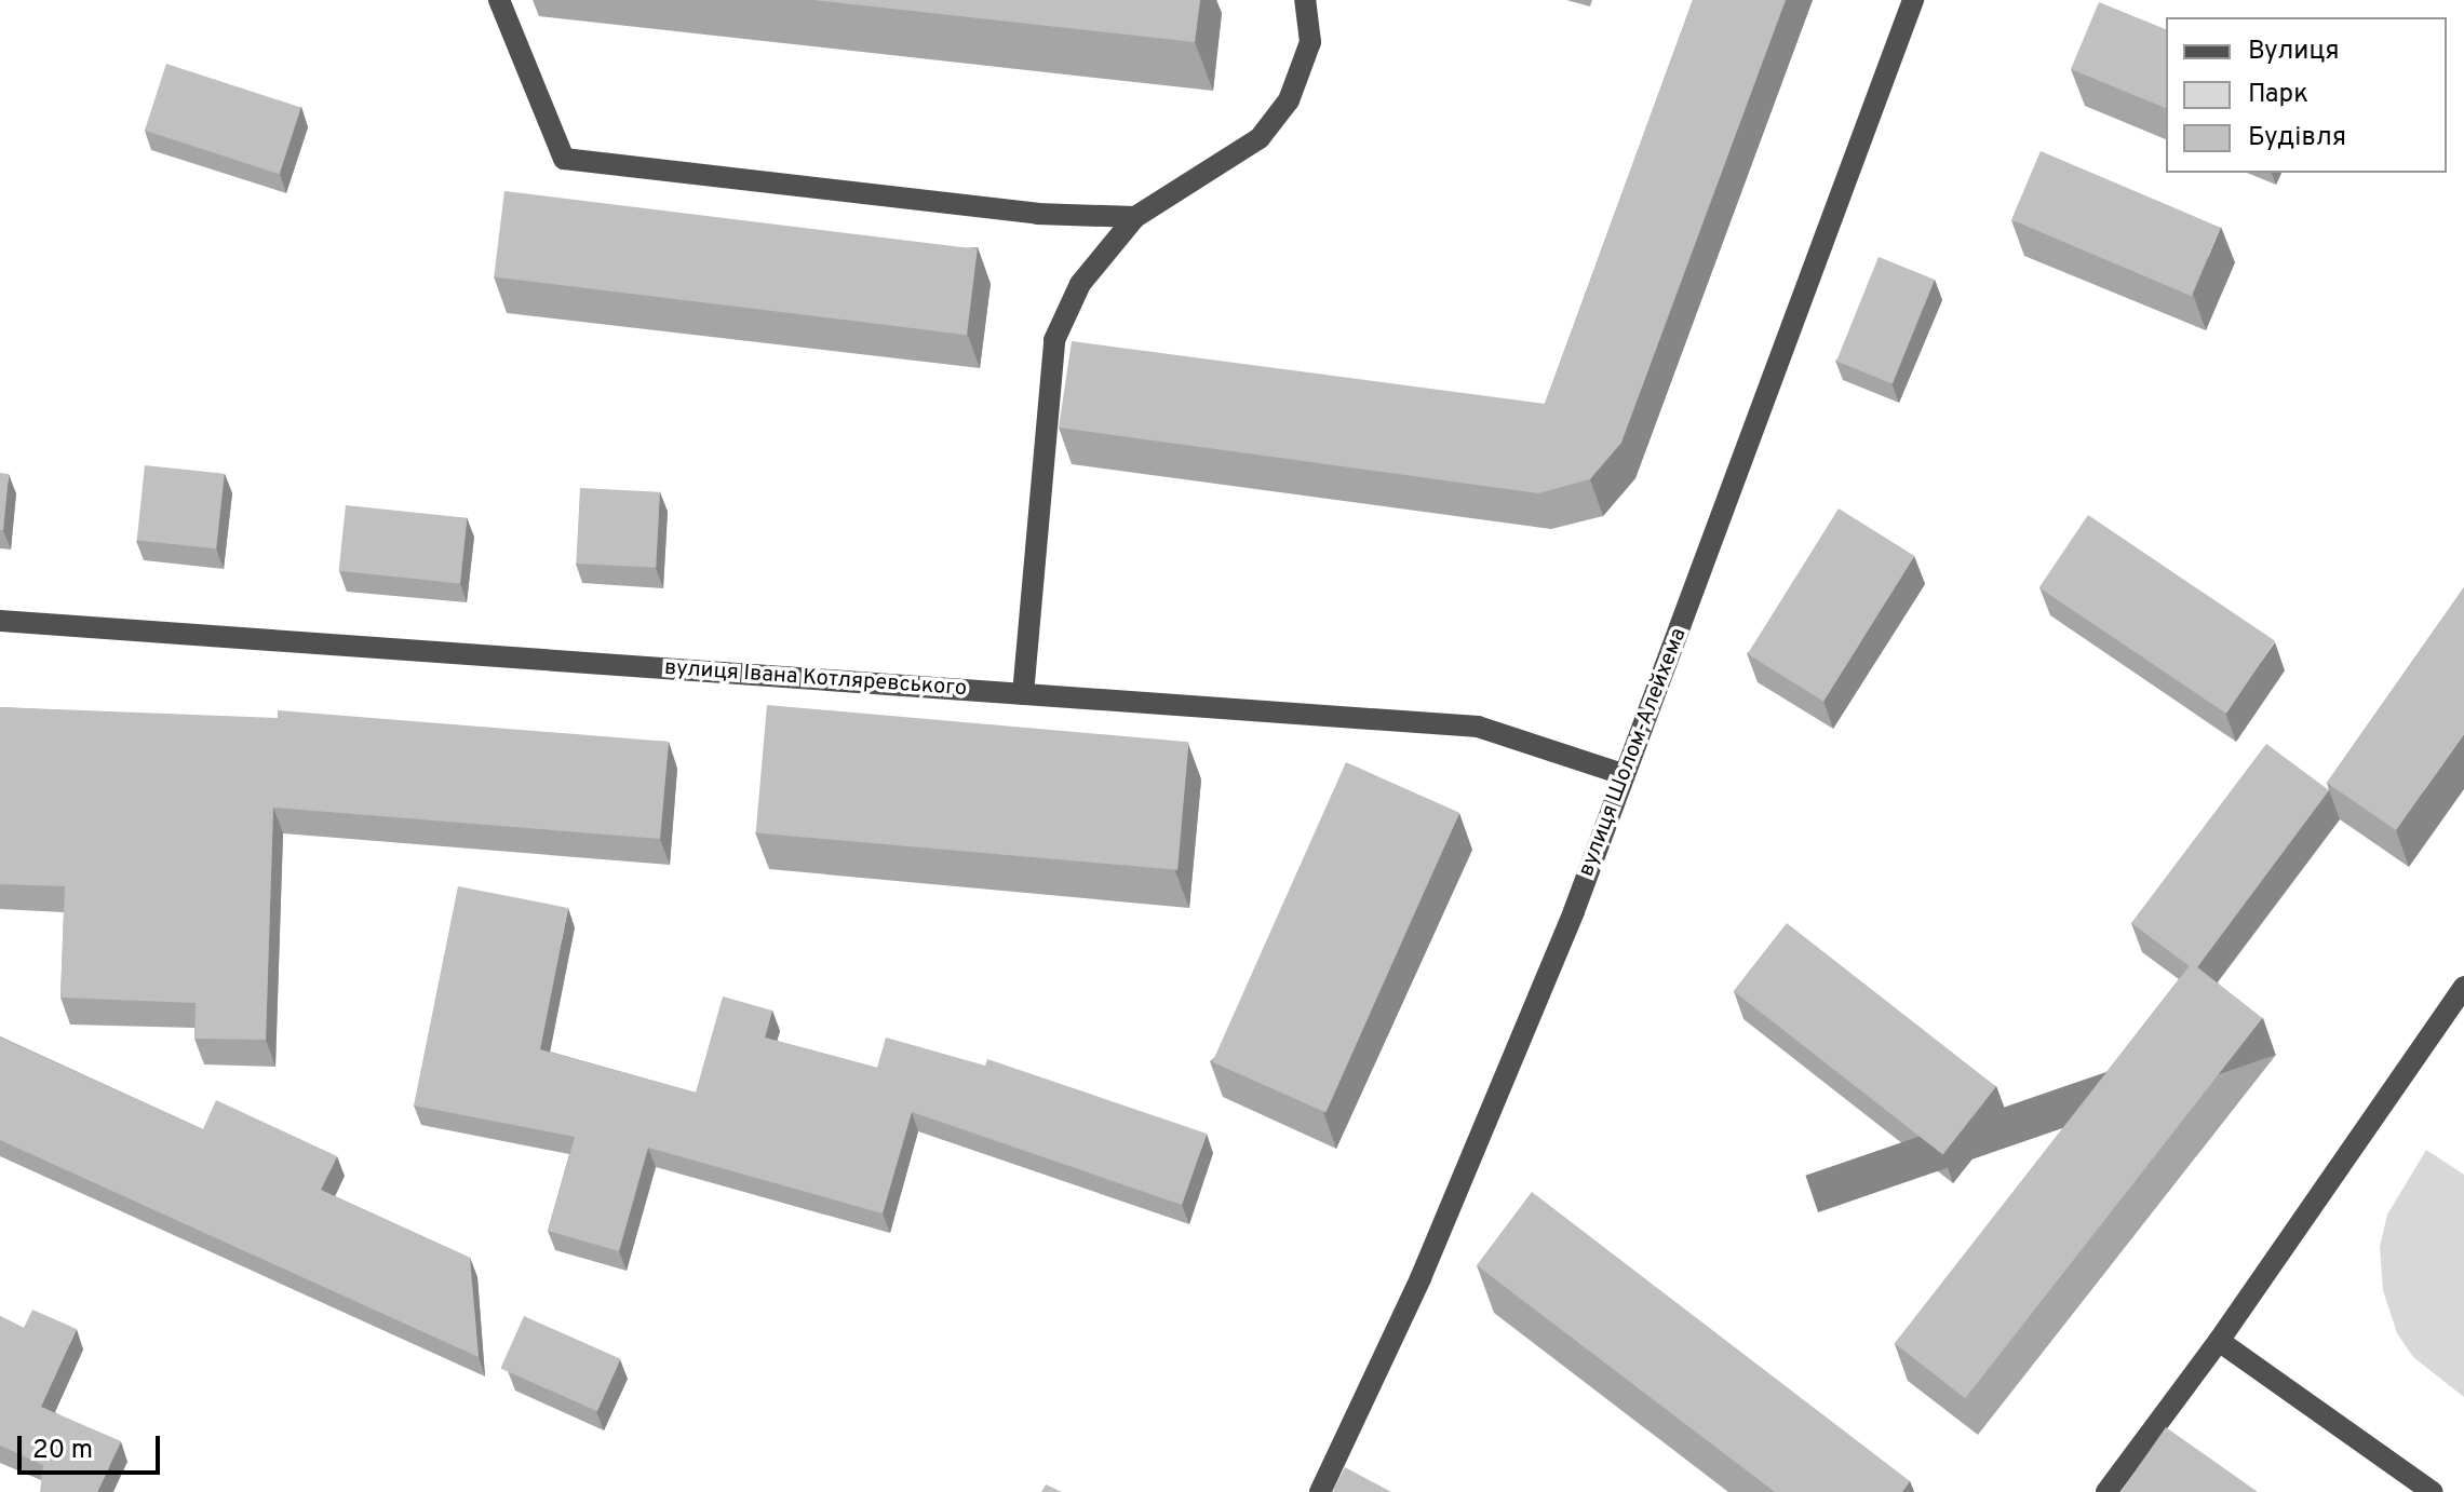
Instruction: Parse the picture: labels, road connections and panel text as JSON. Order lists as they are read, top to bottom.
{
  "streets": {
    "street": ["вулиця Івана Котляревського", "вулиця Шолом-Алейхема"]
  },
  "crossings": [
    ["вулиця Івана Котляревського", "вулиця Шолом-Алейхема"]
  ],
  "legend": ["Вулиця", "Парк", "Будівля"],
  "scale_bar": "20 m"
}
